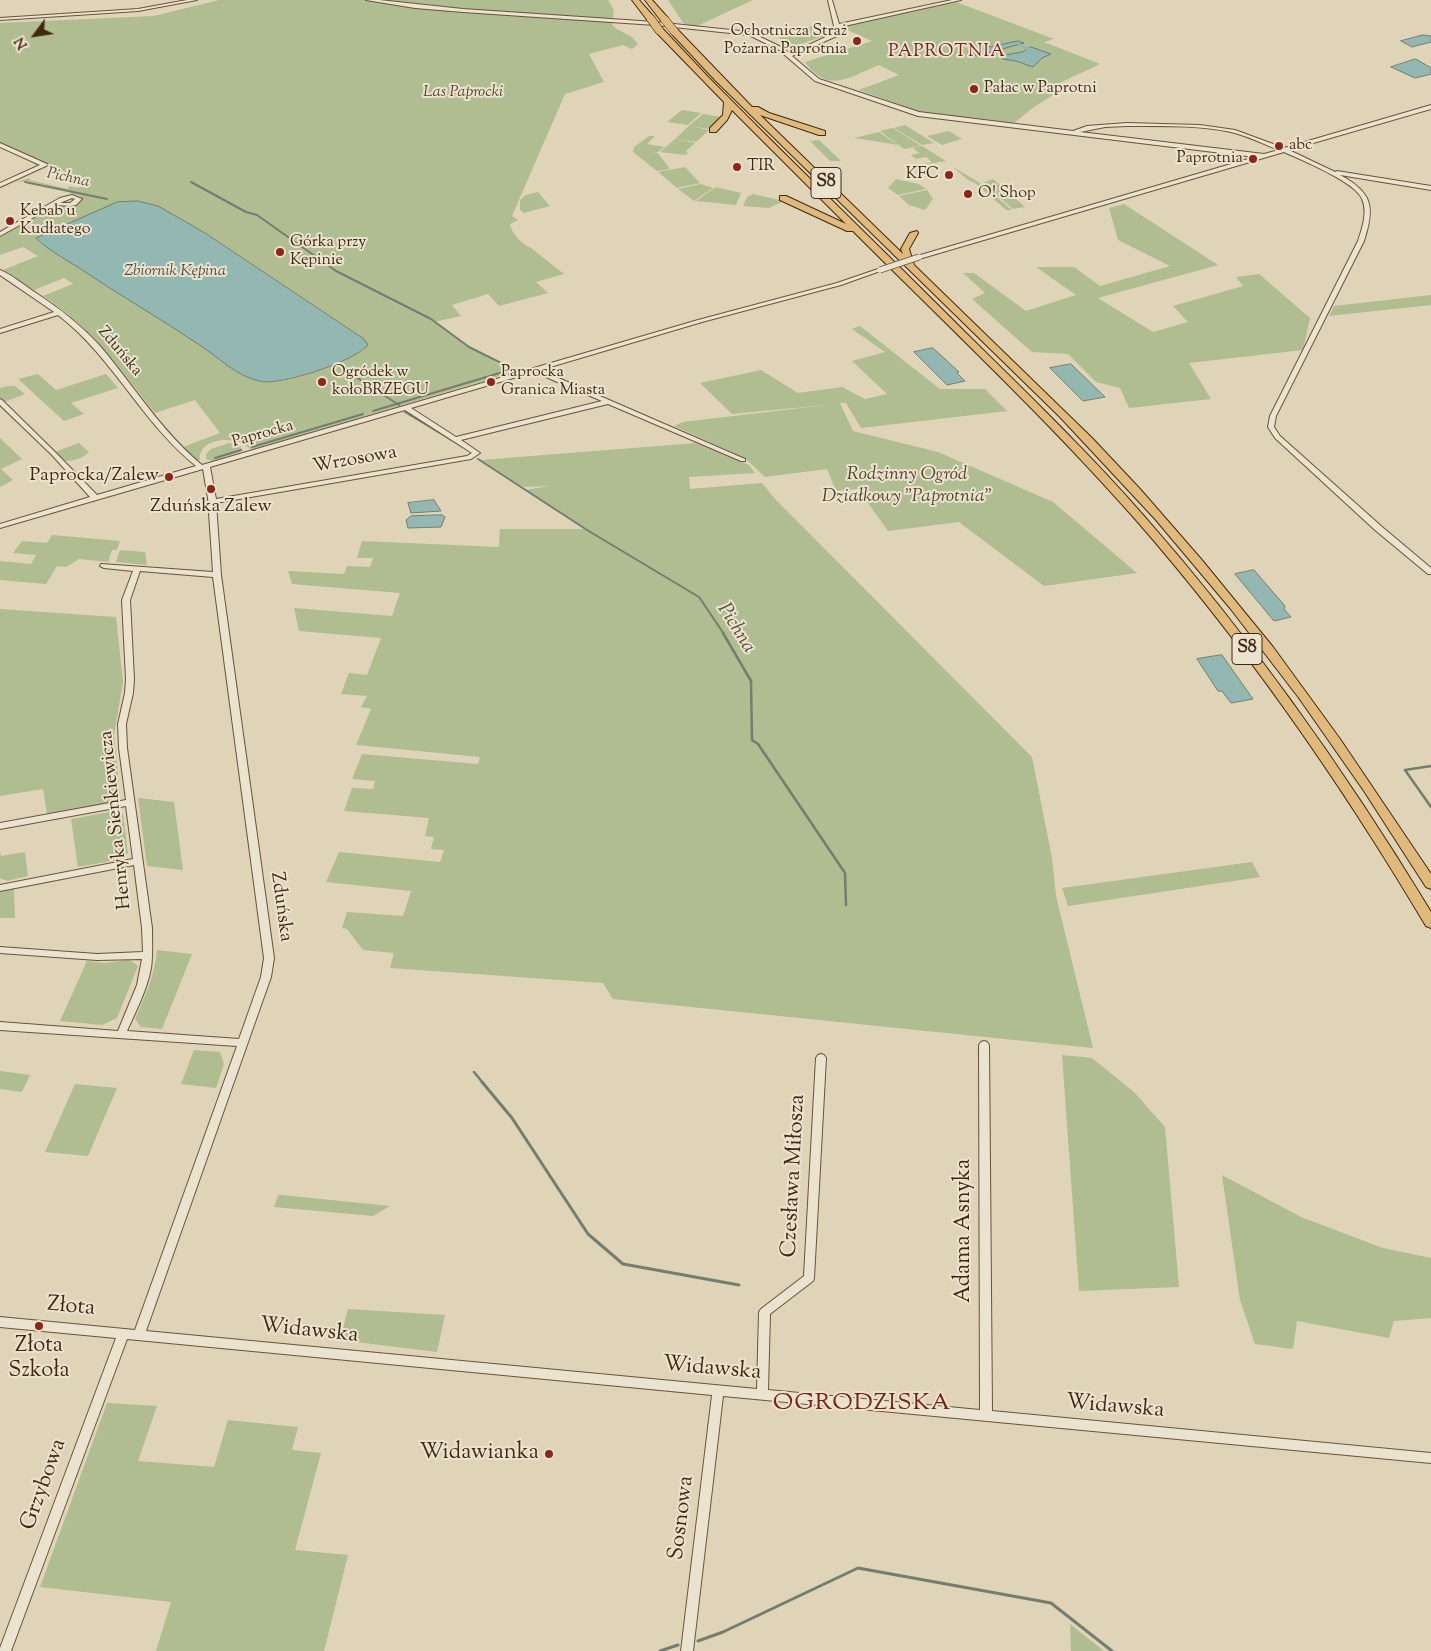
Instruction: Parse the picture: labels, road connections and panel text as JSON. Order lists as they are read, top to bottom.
{
  "streets": {
    "highway": ["S8"],
    "street": [
      "Zduńska",
      "Paprocka",
      "Wrzosowa",
      "Henryka Sienkiewicza",
      "Czesława Miłosza",
      "Adama Asnyka",
      "Złota",
      "Widawska",
      "Grzybowa",
      "Sosnowa"
    ]
  },
  "crossings": [
    ["Zduńska", "Paprocka"],
    ["Zduńska", "Wrzosowa"],
    ["Zduńska", "Złota"],
    ["Zduńska", "Widawska"],
    ["Paprocka", "Wrzosowa"],
    ["Czesława Miłosza", "Widawska"],
    ["Adama Asnyka", "Widawska"],
    ["Złota", "Widawska"],
    ["Złota", "Grzybowa"],
    ["Widawska", "Sosnowa"]
  ],
  "districts": ["PAPROTNIA", "OGRODZISKA"],
  "water": ["Pichna", "Zbiornik Kępina"],
  "parks": ["Las Paprocki", "Rodzinny Ogród Działkowy \"Paprotnia\""],
  "places": [
    "Ochotnicza Straż Pożarna Paprotnia",
    "Pałac w Paprotni",
    "abc",
    "Paprotnia",
    "TIR",
    "KFC",
    "O! Shop",
    "Kebab u Kudłatego",
    "Górka przy Kępinie",
    "Ogródek w kołoBRZEGU",
    "Paprocka Granica Miasta",
    "Paprocka/Zalew",
    "Zduńska Zalew",
    "Złota Szkoła",
    "Widawianka"
  ],
  "north": "bottom left"
}
